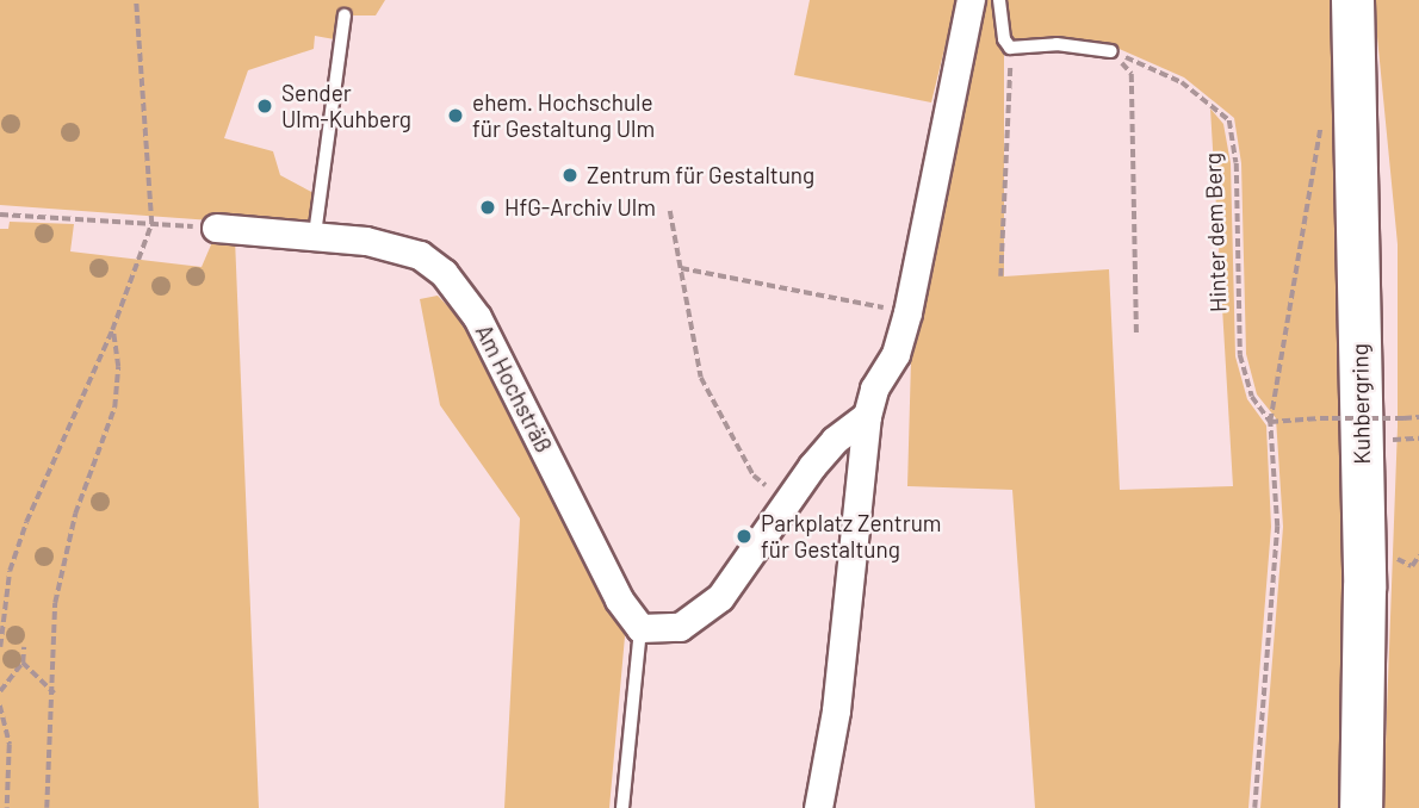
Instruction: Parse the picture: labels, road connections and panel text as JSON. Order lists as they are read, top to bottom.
{
  "streets": {
    "main road": ["Kuhbergring"],
    "street": ["Am Hochsträß"],
    "path": ["Hinter dem Berg"]
  },
  "places": [
    "Sender Ulm-Kuhberg",
    "ehem. Hochschule für Gestaltung Ulm",
    "Zentrum für Gestaltung",
    "HfG-Archiv Ulm",
    "Parkplatz Zentrum für Gestaltung"
  ]
}
